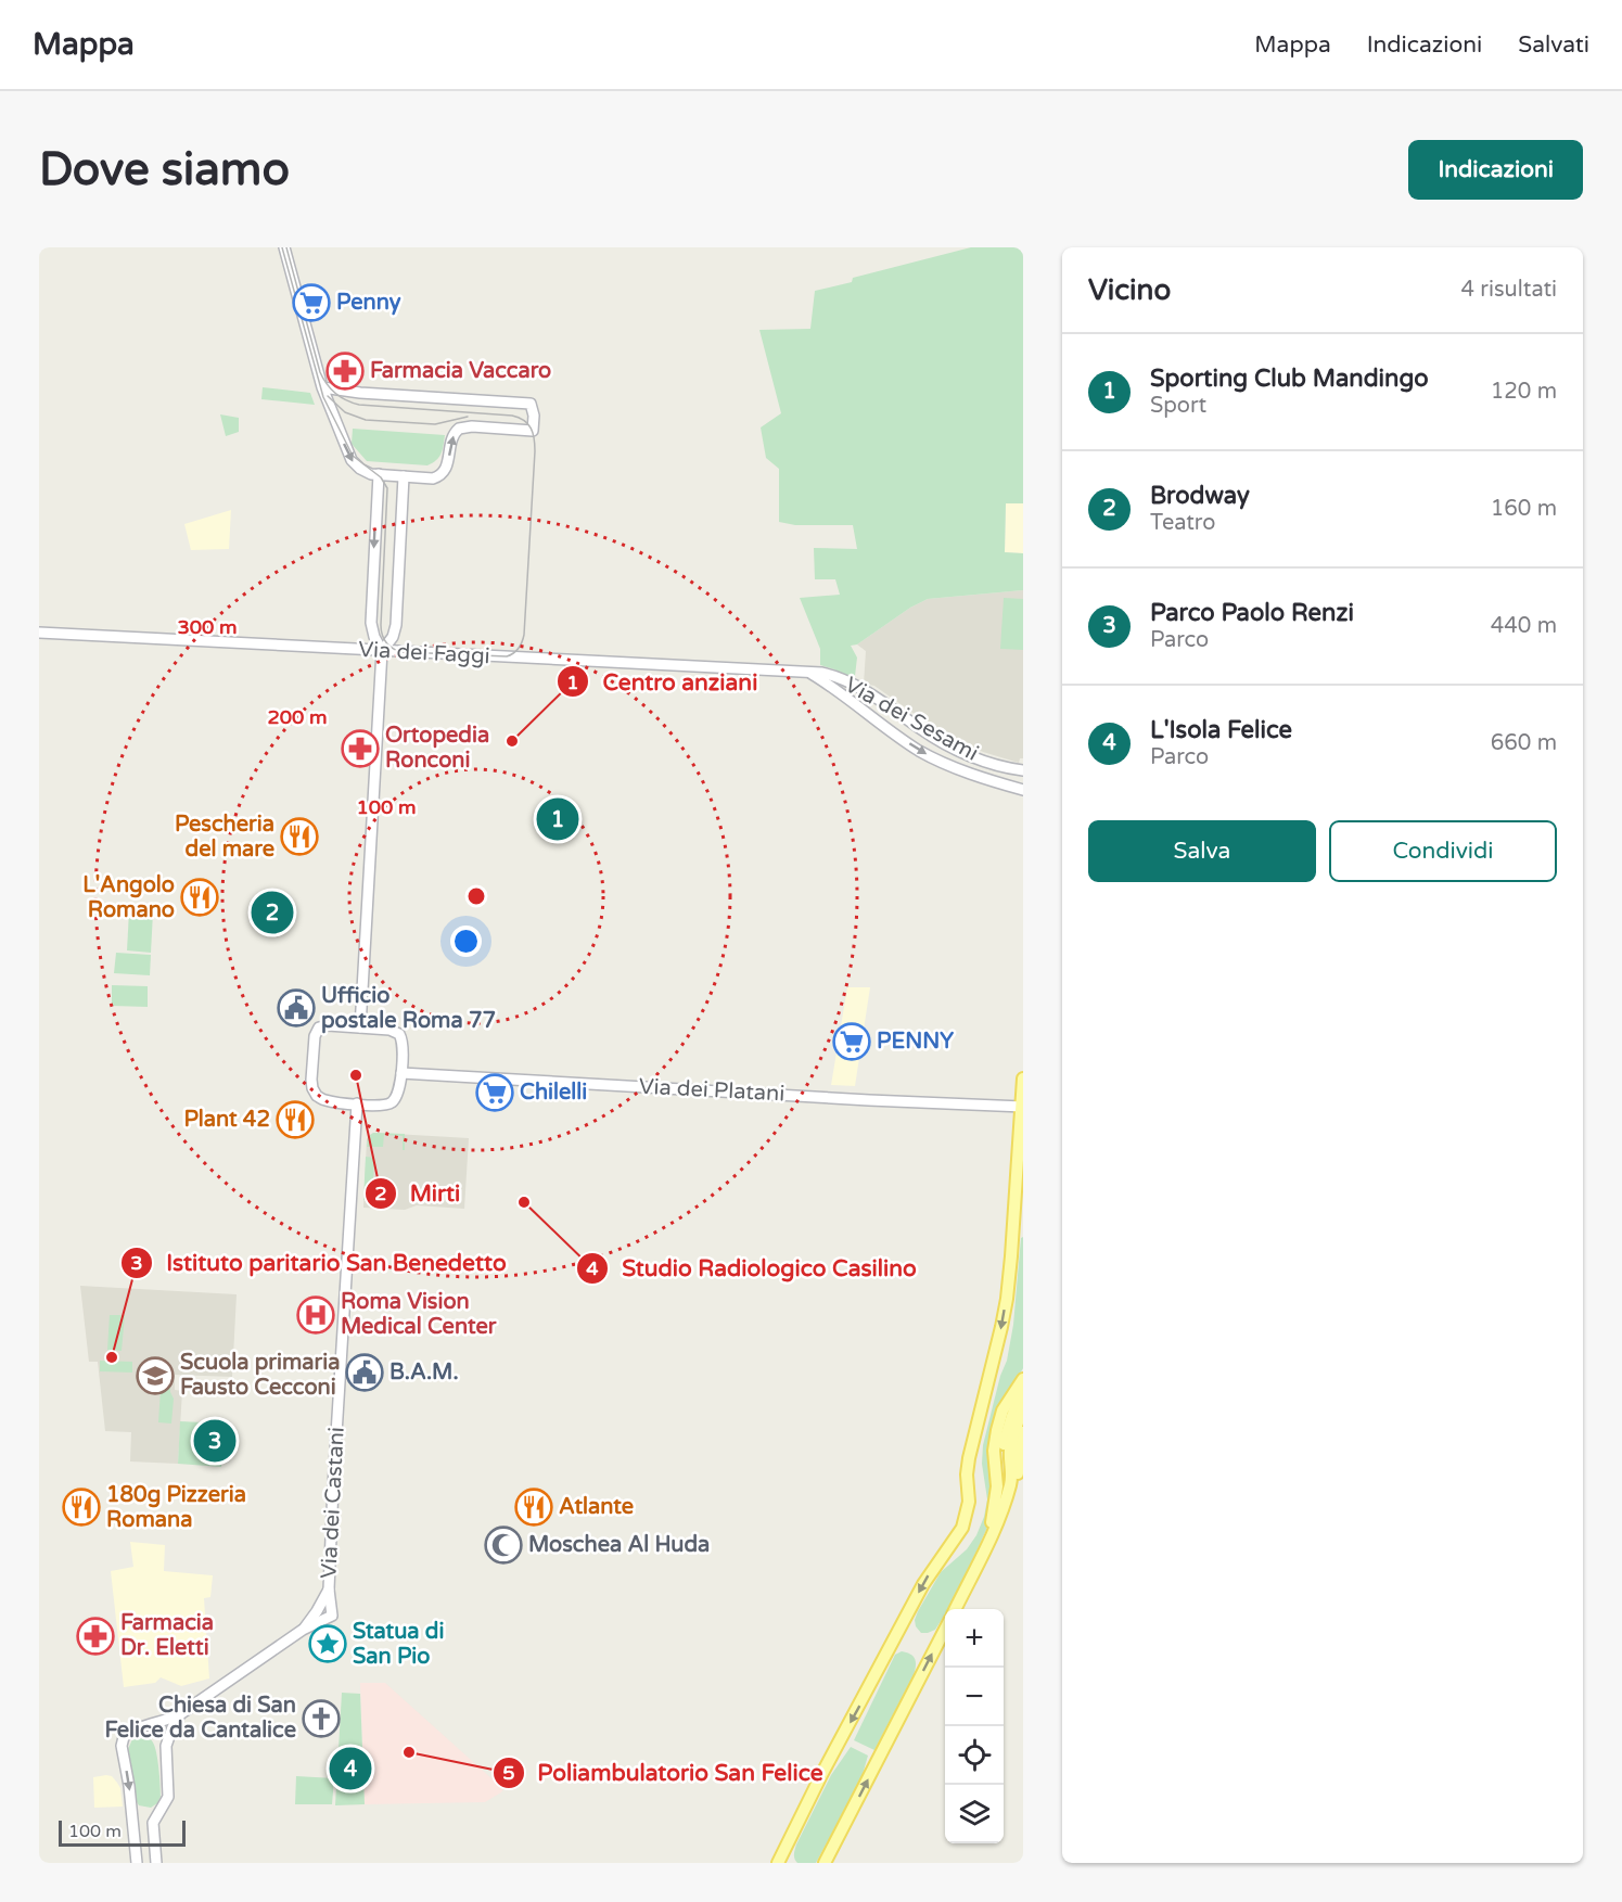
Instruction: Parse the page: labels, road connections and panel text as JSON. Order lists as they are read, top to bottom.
{
  "streets": {
    "street": [
      "Via dei Faggi",
      "Via dei Sesami",
      "Via dei Platani",
      "Via dei Castani"
    ]
  },
  "crossings": [
    ["Via dei Faggi", "Via dei Sesami"],
    ["Via dei Platani", "Via dei Castani"]
  ],
  "places": {
    "supermarket": ["Penny", "PENNY", "Chilelli"],
    "pharmacy": ["Farmacia Vaccaro", "Ortopedia Ronconi", "Farmacia Dr. Eletti"],
    "other": [
      "Centro anziani",
      "Mirti",
      "Studio Radiologico Casilino",
      "Istituto paritario San Benedetto",
      "Poliambulatorio San Felice"
    ],
    "restaurant": [
      "Pescheria del mare",
      "L'Angolo Romano",
      "Plant 42",
      "180g Pizzeria Romana",
      "Atlante"
    ],
    "public building": ["Ufficio postale Roma 77", "B.A.M."],
    "hospital": ["Roma Vision Medical Center"],
    "school or university": ["Scuola primaria Fausto Cecconi"],
    "mosque": ["Moschea Al Huda"],
    "place": ["Statua di San Pio"],
    "church": ["Chiesa di San Felice da Cantalice"]
  },
  "scale_bar": "100 m",
  "page": {
    "header": "Mappa",
    "nav": ["Mappa", "Indicazioni", "Salvati"],
    "buttons": [
      "Indicazioni",
      ["Salva", "Condividi"]
    ],
    "title": "Dove siamo",
    "heading": ["Vicino", "4 risultati"],
    "list": [
      {
        "mark": "1",
        "name": "Sporting Club Mandingo",
        "note": "Sport",
        "value": "120 m"
      },
      {
        "mark": "2",
        "name": "Brodway",
        "note": "Teatro",
        "value": "160 m"
      },
      {
        "mark": "3",
        "name": "Parco Paolo Renzi",
        "note": "Parco",
        "value": "440 m"
      },
      {
        "mark": "4",
        "name": "L'Isola Felice",
        "note": "Parco",
        "value": "660 m"
      }
    ],
    "pins": [
      "1",
      "2",
      "3",
      "4"
    ],
    "map_buttons": ["+", "−"],
    "scale": "100 m"
  },
  "rings": ["300 m", "200 m", "100 m"]
}
